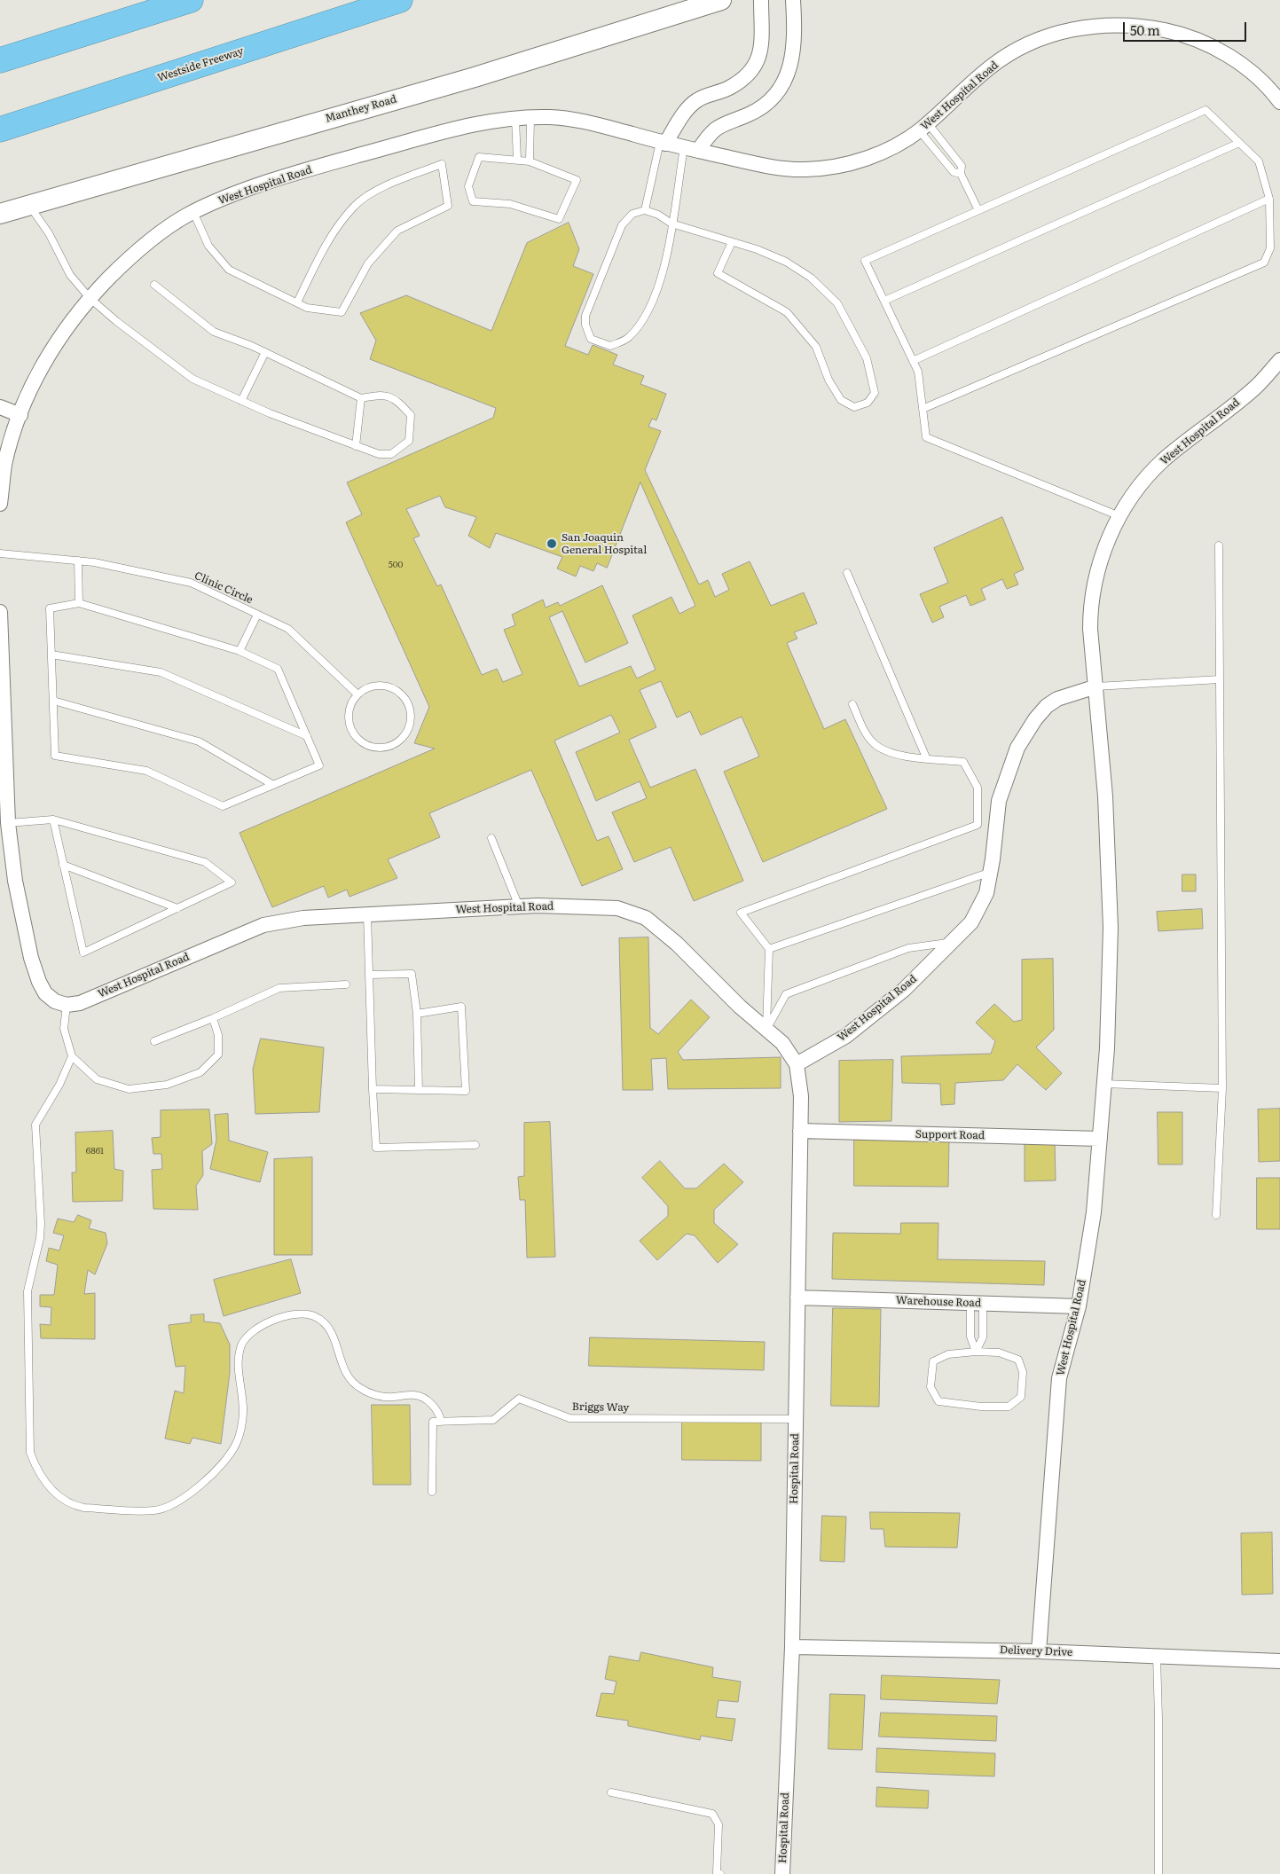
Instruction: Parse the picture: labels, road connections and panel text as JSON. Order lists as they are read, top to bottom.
{
  "streets": {
    "highway": ["Westside Freeway"],
    "street": [
      "West Hospital Road",
      "Manthey Road",
      "Support Road",
      "Warehouse Road",
      "Hospital Road",
      "Delivery Drive"
    ],
    "lane": ["Clinic Circle", "Briggs Way"]
  },
  "crossings": [
    ["West Hospital Road", "Support Road"],
    ["West Hospital Road", "Warehouse Road"],
    ["West Hospital Road", "Hospital Road"],
    ["West Hospital Road", "Delivery Drive"],
    ["Support Road", "Hospital Road"],
    ["Warehouse Road", "Hospital Road"],
    ["Briggs Way", "Hospital Road"],
    ["Hospital Road", "Delivery Drive"]
  ],
  "places": ["San Joaquin General Hospital"],
  "house_numbers": ["500", "6861"],
  "scale_bar": "50 m"
}
